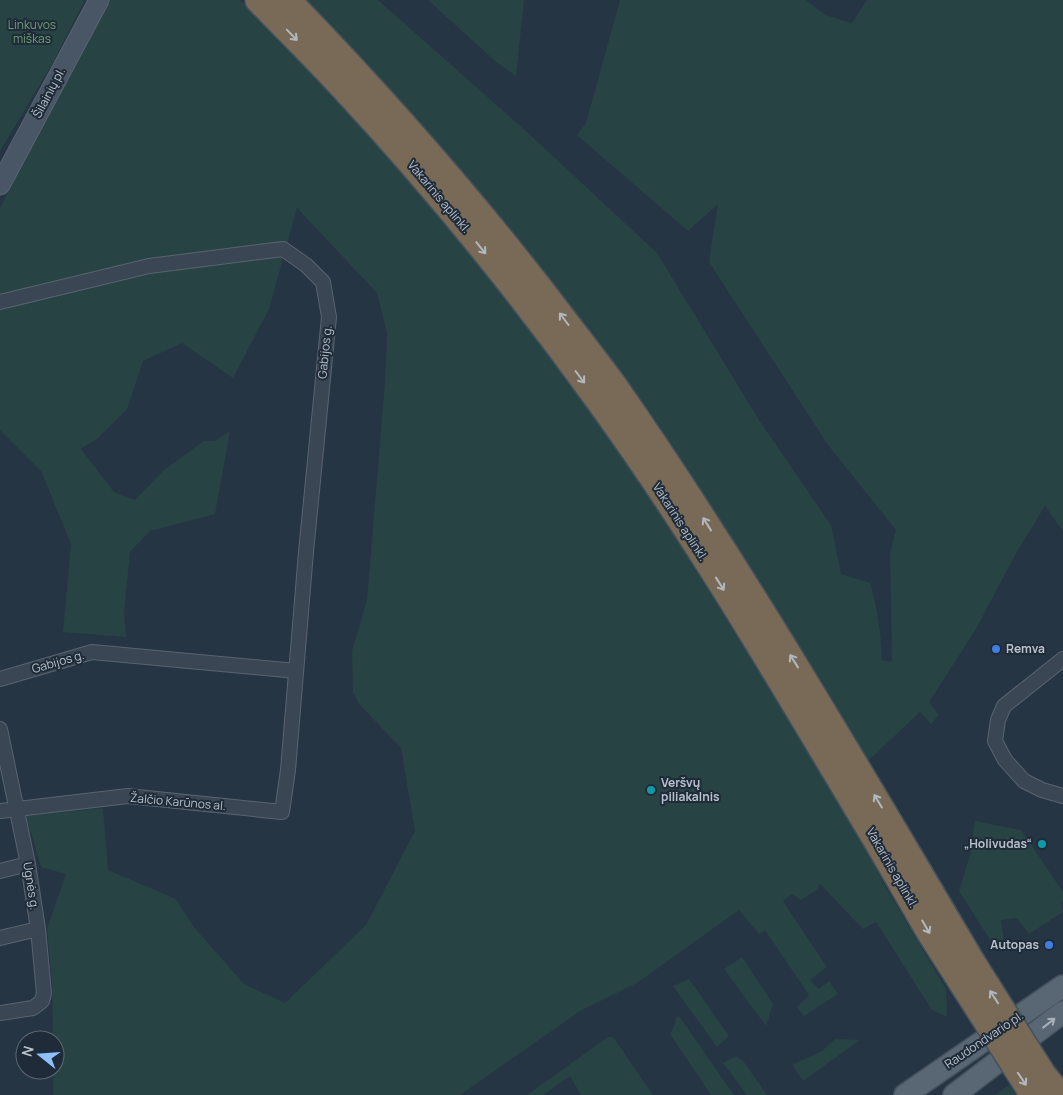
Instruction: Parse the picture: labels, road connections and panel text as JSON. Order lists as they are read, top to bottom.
{
  "streets": {
    "highway": ["Vakarinis aplinkl."],
    "main road": ["Raudondvario pl."],
    "street": [
      "Šilainių pl.",
      "Gabijos g.",
      "Žalčio Karūnos al.",
      "Ugnės g."
    ]
  },
  "crossings": [
    ["Gabijos g.", "Žalčio Karūnos al."],
    ["Žalčio Karūnos al.", "Ugnės g."]
  ],
  "parks": ["Linkuvos miškas"],
  "places": [
    "Remva",
    "Veršvų piliakalnis",
    "„Holivudas“",
    "Autopas"
  ],
  "north": "left"
}
